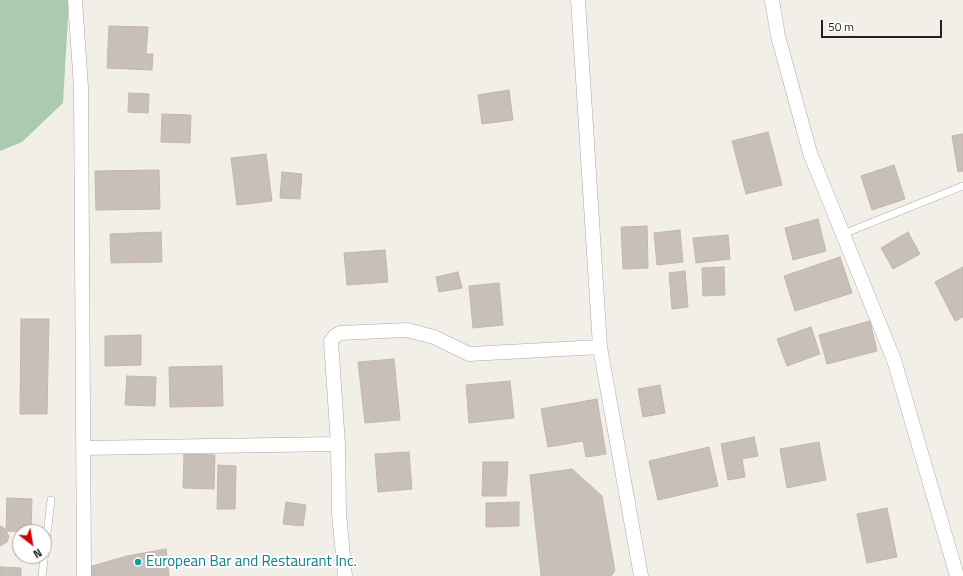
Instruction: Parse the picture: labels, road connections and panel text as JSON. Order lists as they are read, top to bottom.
{
  "places": ["European Bar and Restaurant Inc."],
  "scale_bar": "50 m",
  "north": "bottom right"
}
